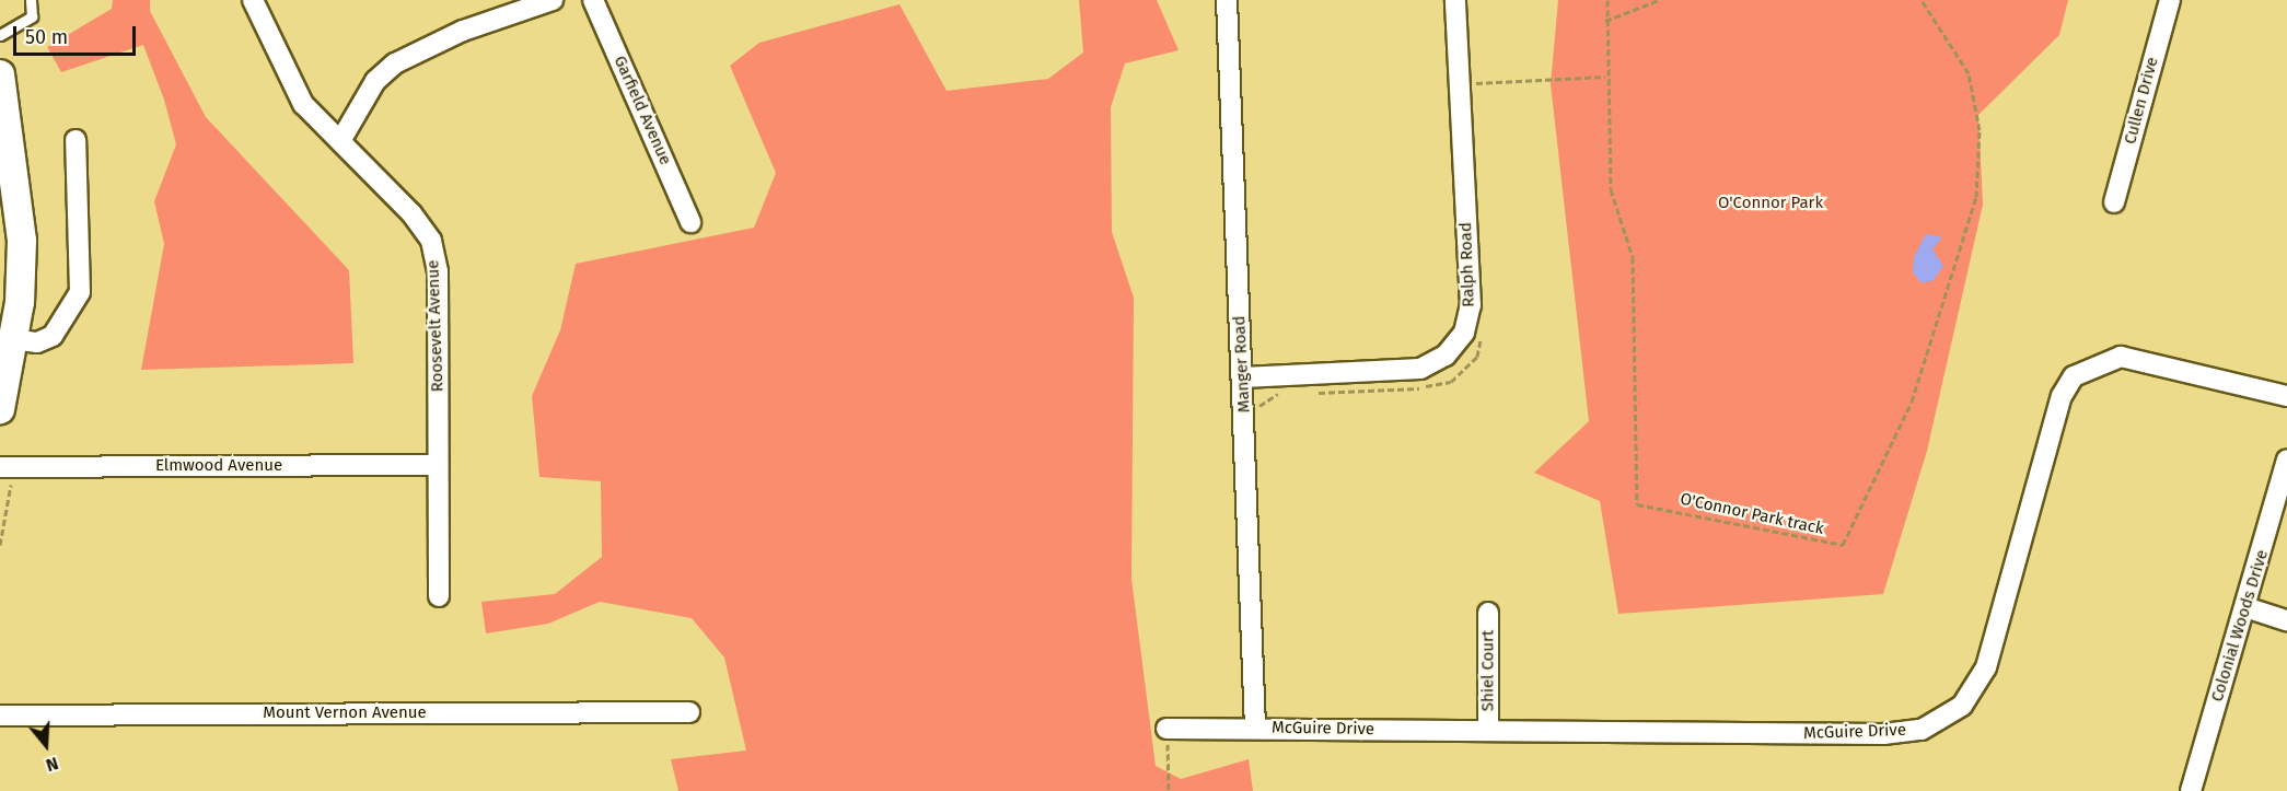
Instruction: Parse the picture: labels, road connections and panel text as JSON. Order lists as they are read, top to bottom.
{
  "streets": {
    "street": [
      "Cullen Drive",
      "Garfield Avenue",
      "Ralph Road",
      "Roosevelt Avenue",
      "Manger Road",
      "Elmwood Avenue",
      "Colonial Woods Drive",
      "Shiel Court",
      "Mount Vernon Avenue",
      "McGuire Drive"
    ],
    "path": ["O'Connor Park track"]
  },
  "crossings": [
    ["Ralph Road", "Manger Road"],
    ["Roosevelt Avenue", "Elmwood Avenue"],
    ["Manger Road", "McGuire Drive"],
    ["Shiel Court", "McGuire Drive"]
  ],
  "parks": ["O'Connor Park"],
  "scale_bar": "50 m",
  "north": "bottom"
}
